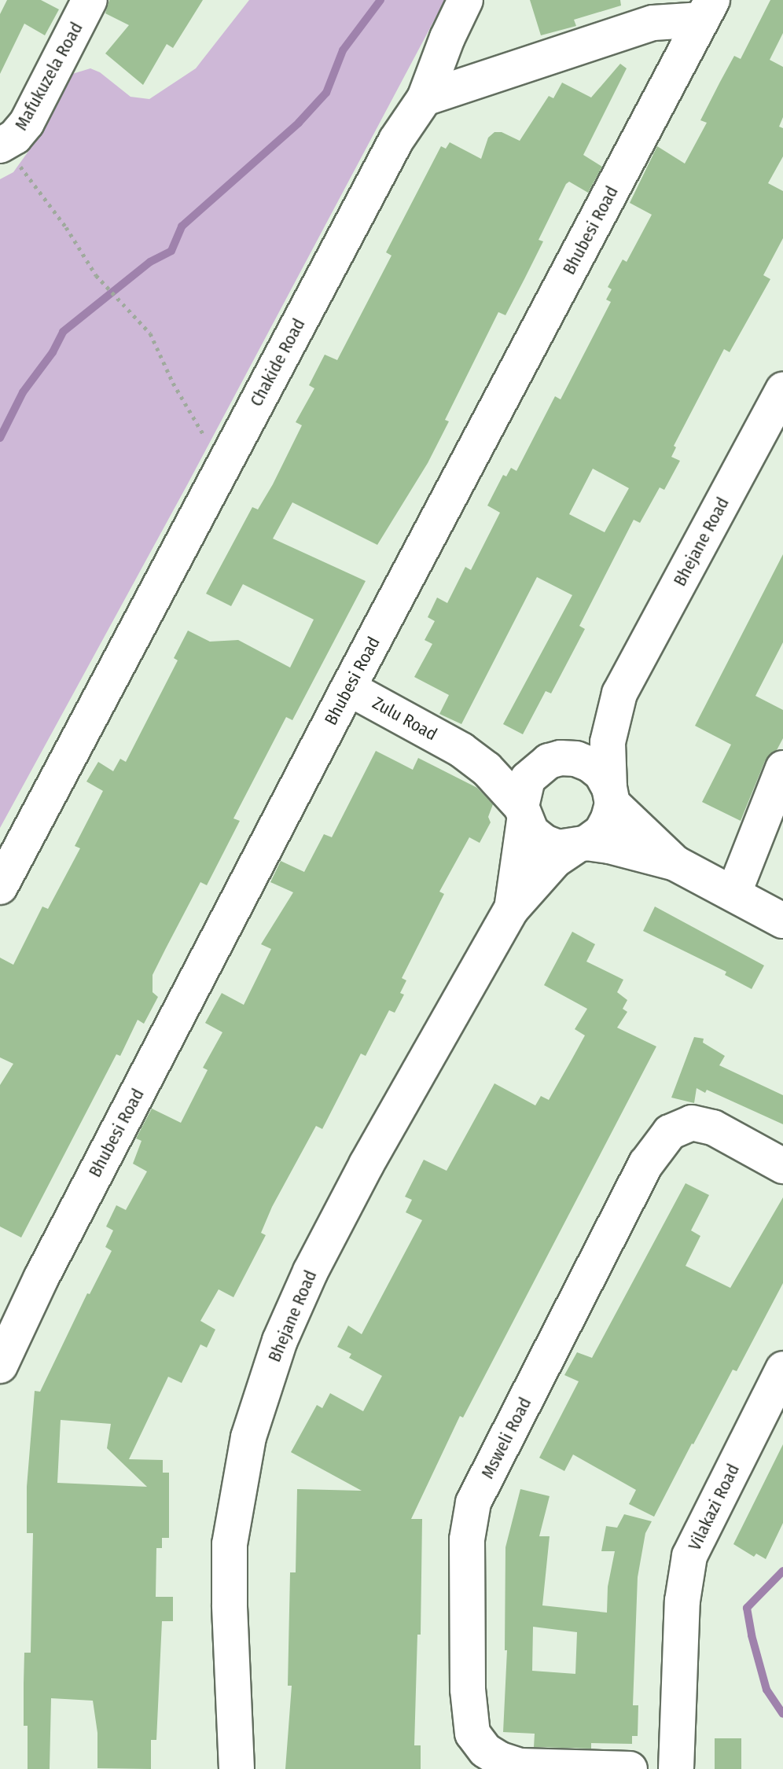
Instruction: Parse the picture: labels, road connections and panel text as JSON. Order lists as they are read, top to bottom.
{
  "streets": {
    "street": [
      "Mafukuzela Road",
      "Bhubesi Road",
      "Chakide Road",
      "Bhejane Road",
      "Zulu Road",
      "Msweli Road",
      "Vilakazi Road"
    ]
  },
  "crossings": [
    ["Bhubesi Road", "Zulu Road"],
    ["Bhejane Road", "Zulu Road"]
  ]
}
